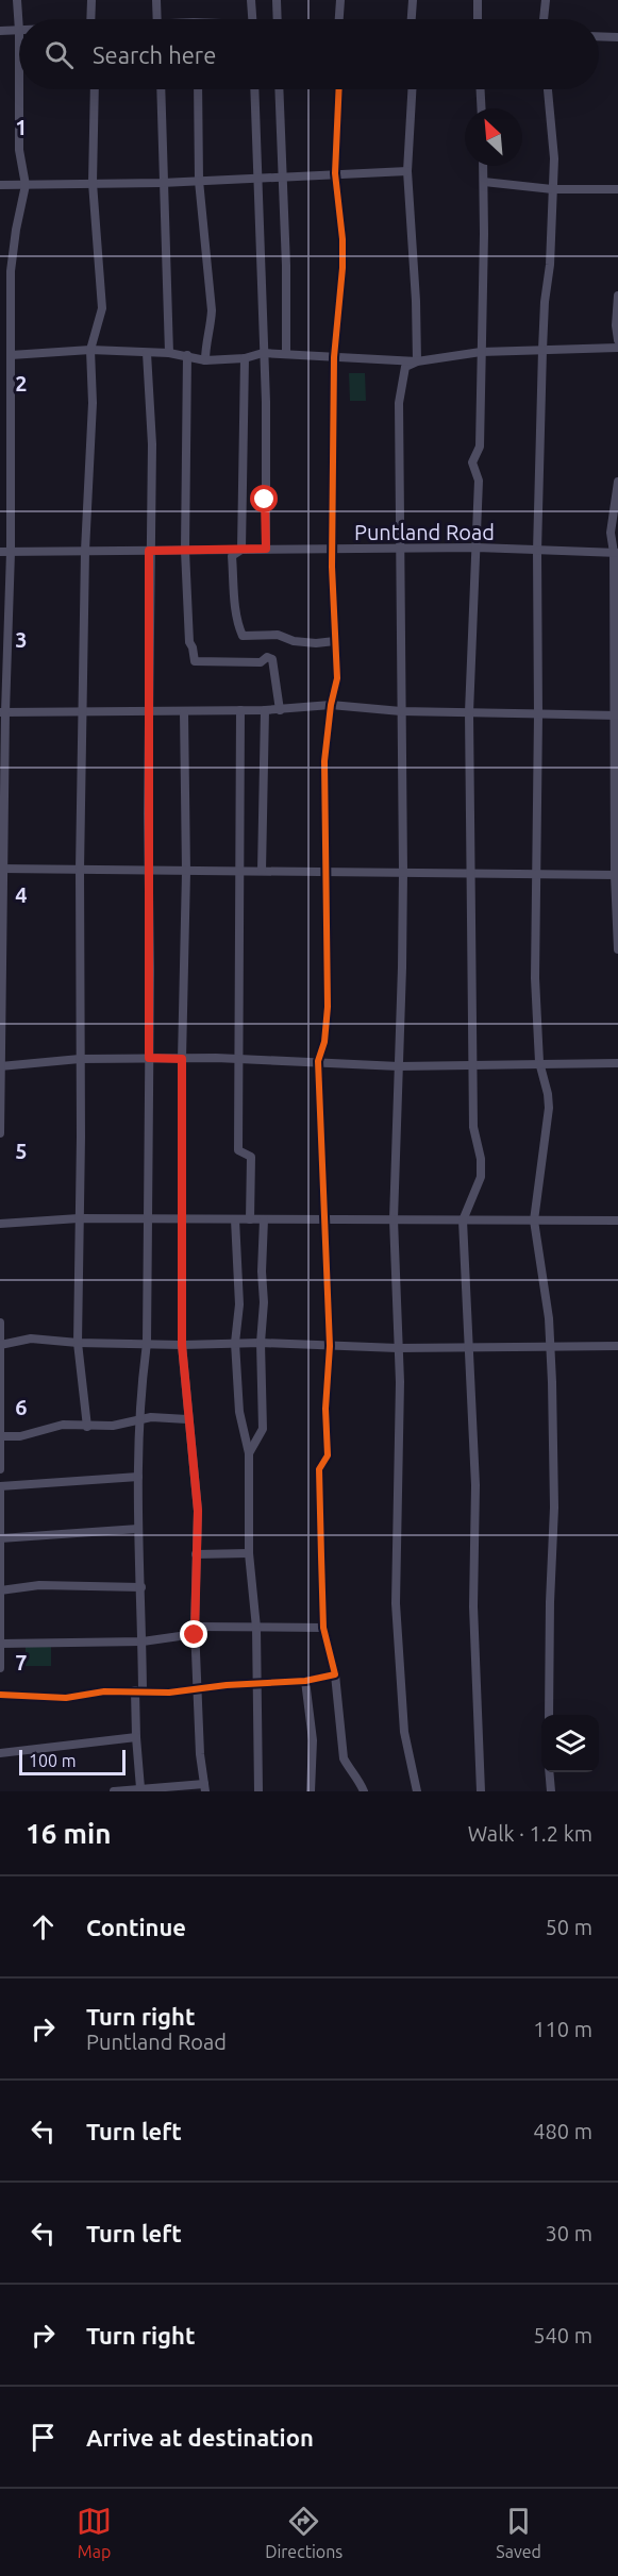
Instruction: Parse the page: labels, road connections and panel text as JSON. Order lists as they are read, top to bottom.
{
  "streets": {
    "street": ["Puntland Road"]
  },
  "scale_bar": "100 m",
  "north": "top left",
  "page": {
    "search": "Search here",
    "scale": "100 m",
    "heading": ["16 min", "Walk · 1.2 km"],
    "list": [
      ["Continue", "50 m"],
      ["Turn right", "Puntland Road", "110 m"],
      ["Turn left", "480 m"],
      ["Turn left", "30 m"],
      ["Turn right", "540 m"],
      "Arrive at destination"
    ],
    "nav": ["Map", "Directions", "Saved"]
  },
  "grid": {
    "rows": [
      "1",
      "2",
      "3",
      "4",
      "5",
      "6",
      "7"
    ]
  }
}
